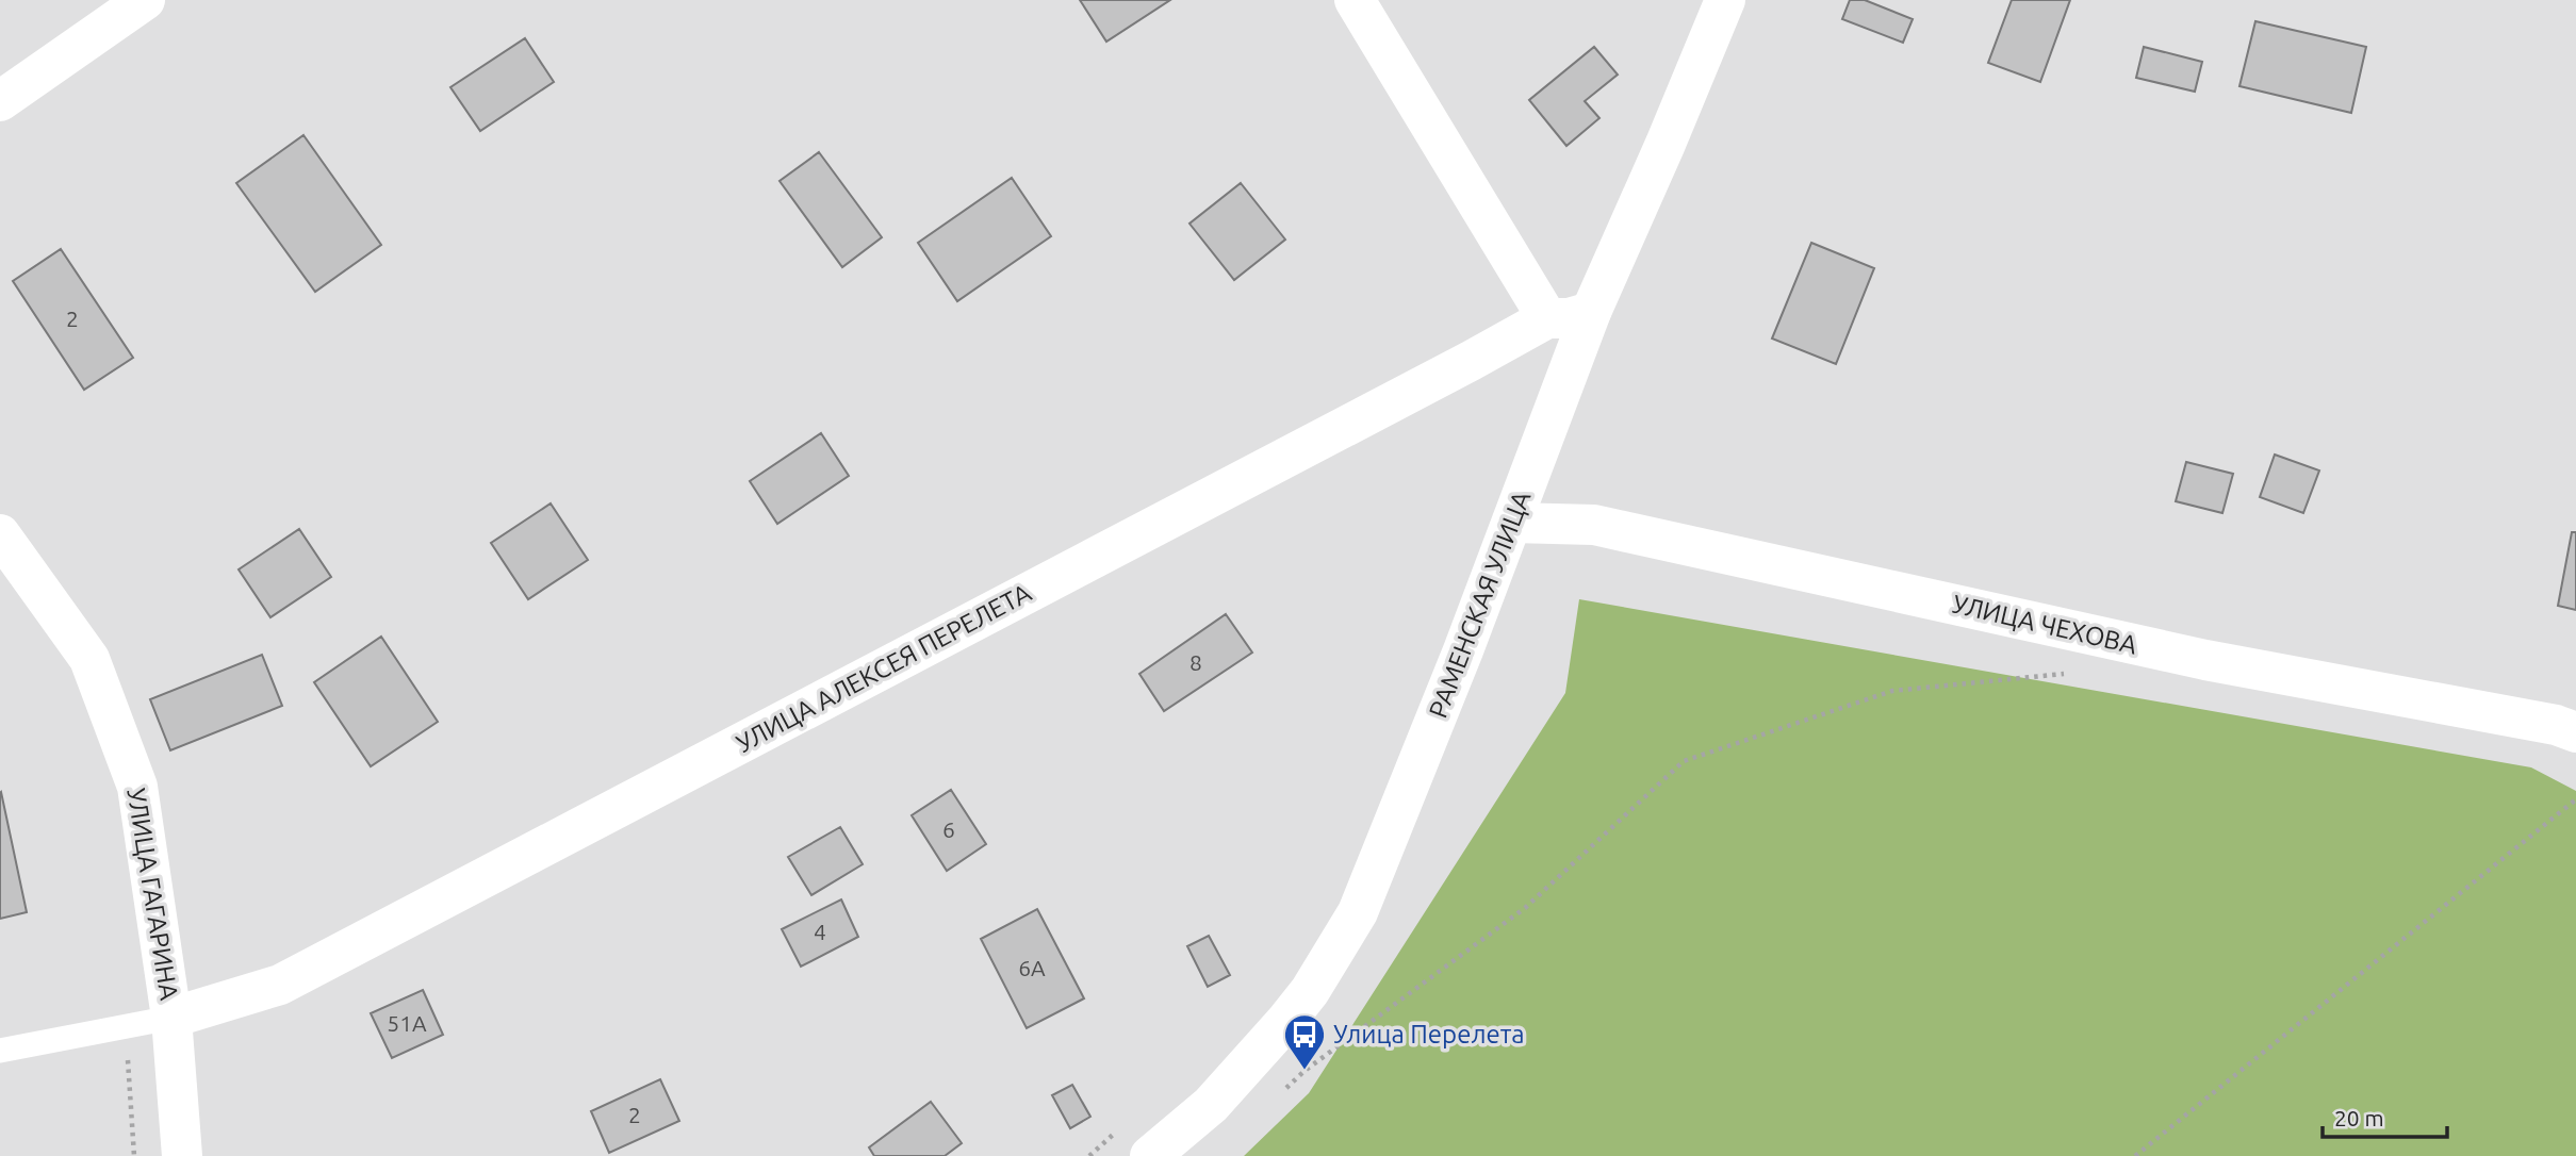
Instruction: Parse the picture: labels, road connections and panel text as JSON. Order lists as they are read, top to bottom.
{
  "streets": {
    "street": [
      "РАМЕНСКАЯ УЛИЦА",
      "УЛИЦА ЧЕХОВА",
      "УЛИЦА АЛЕКСЕЯ ПЕРЕЛЕТА",
      "УЛИЦА ГАГАРИНА"
    ]
  },
  "crossings": [
    ["РАМЕНСКАЯ УЛИЦА", "УЛИЦА ЧЕХОВА"],
    ["РАМЕНСКАЯ УЛИЦА", "УЛИЦА АЛЕКСЕЯ ПЕРЕЛЕТА"],
    ["УЛИЦА АЛЕКСЕЯ ПЕРЕЛЕТА", "УЛИЦА ГАГАРИНА"]
  ],
  "places": {
    "bus stop": ["Улица Перелета"]
  },
  "house_numbers": [
    "2",
    "8",
    "6",
    "4",
    "6А",
    "51А",
    "2"
  ],
  "scale_bar": "20 m"
}
